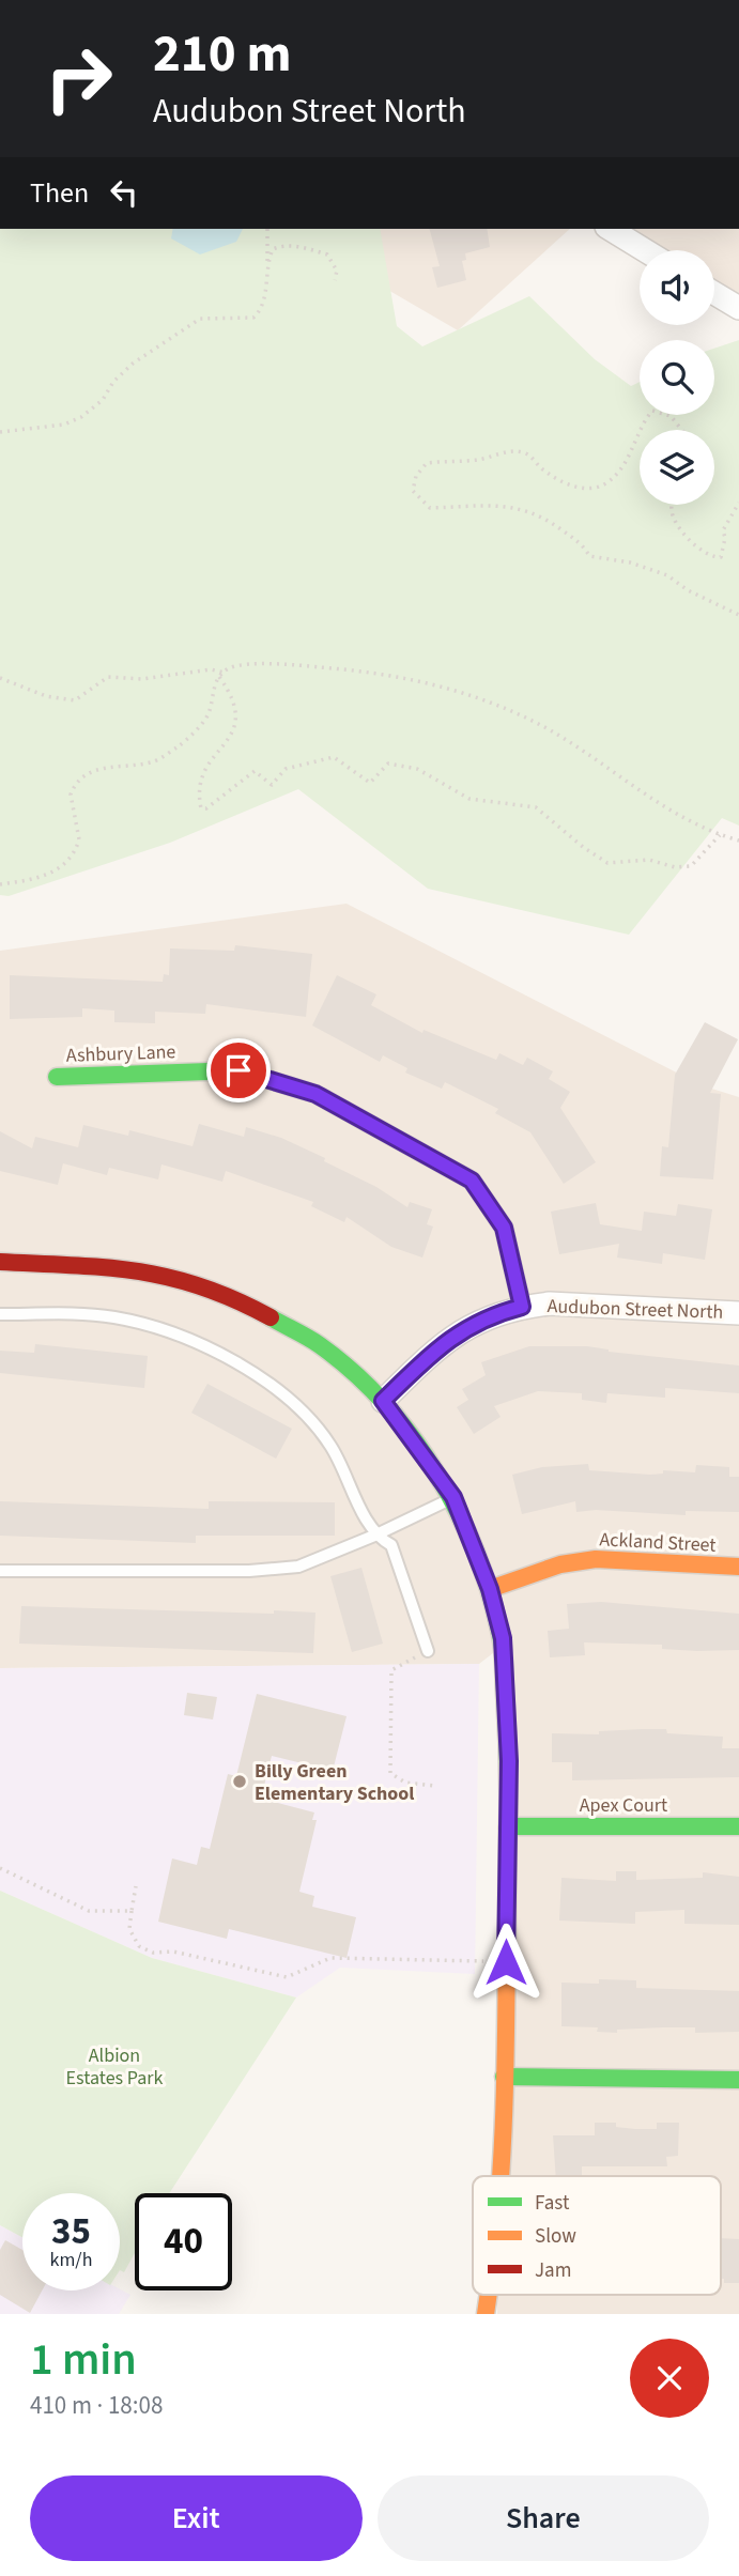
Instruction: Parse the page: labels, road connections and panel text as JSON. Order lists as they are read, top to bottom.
{
  "streets": {
    "street": [
      "Ashbury Lane",
      "Audubon Street North",
      "Ackland Street",
      "Apex Court"
    ]
  },
  "crossings": [
    ["Ashbury Lane", "Audubon Street North"]
  ],
  "parks": ["Albion Estates Park"],
  "places": ["Billy Green Elementary School"],
  "legend": ["Fast", "Slow", "Jam"],
  "page": {
    "turn": ["210 m", "Audubon Street North"],
    "then": "Then",
    "speed": "35 km/h",
    "limit": "40",
    "heading": ["1 min", "410 m · 18:08"],
    "buttons": ["Exit", "Share"]
  }
}
